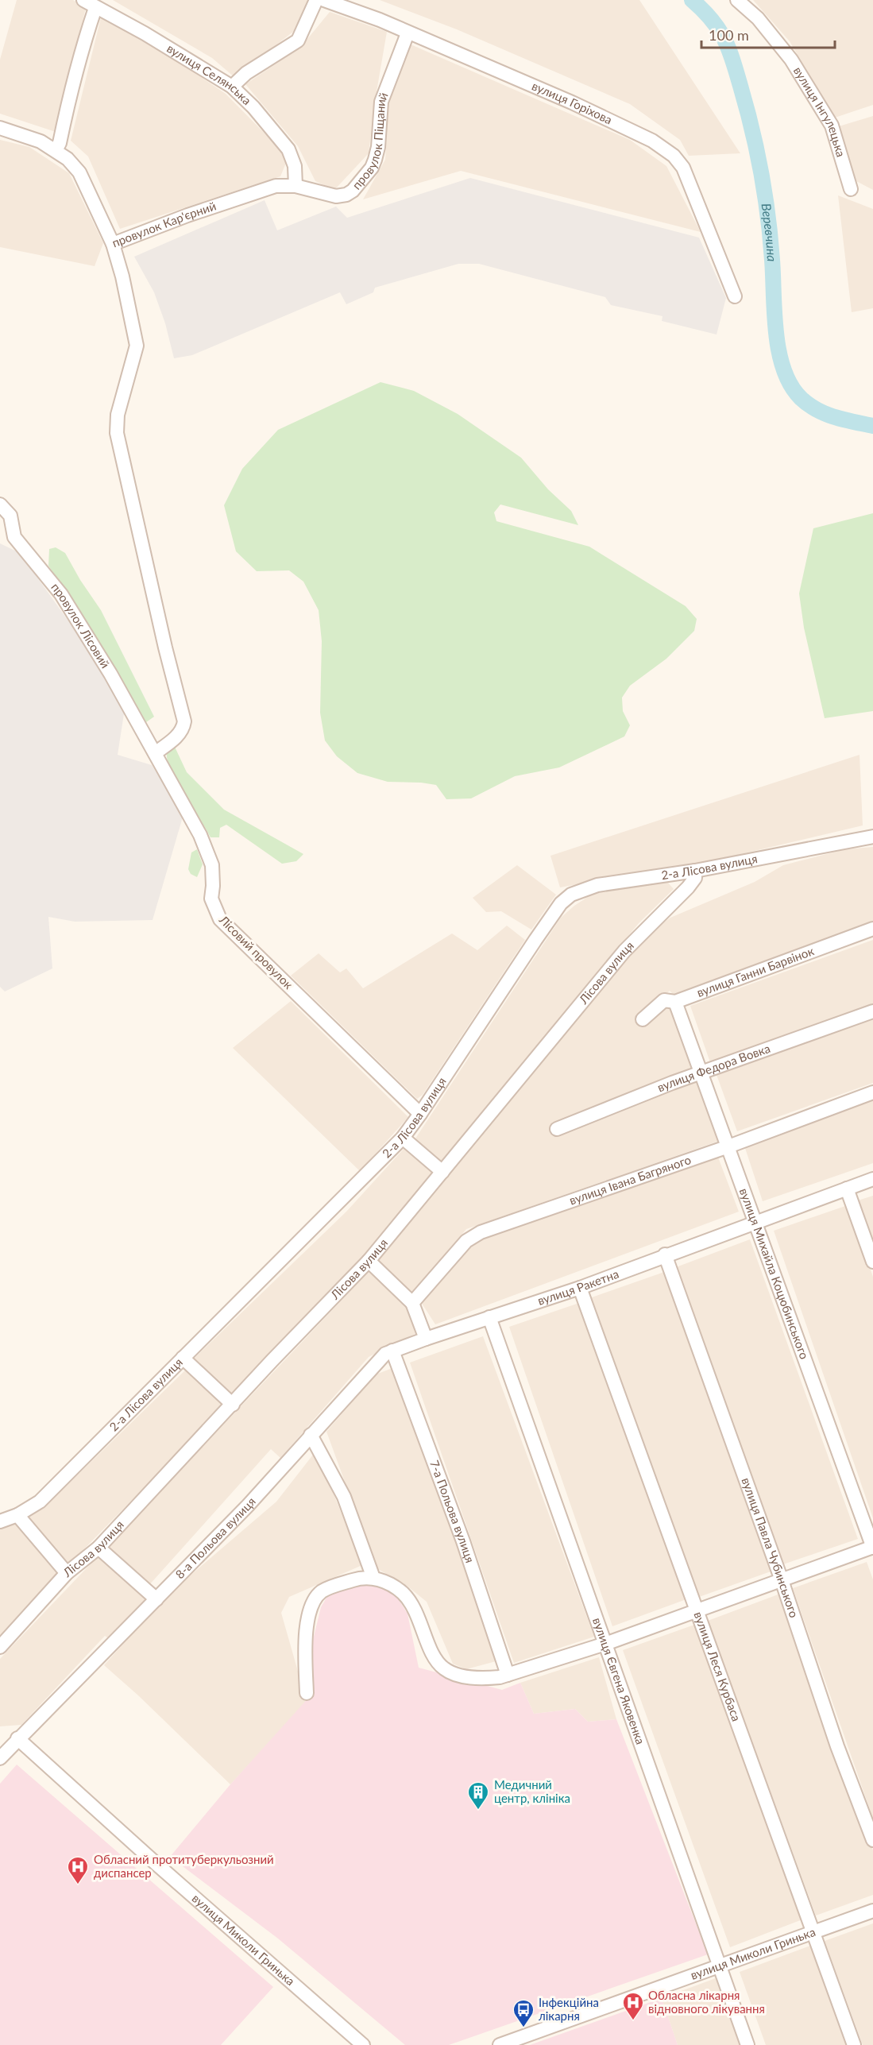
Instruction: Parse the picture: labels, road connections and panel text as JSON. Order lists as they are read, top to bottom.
{
  "streets": {
    "street": [
      "вулиця Селянська",
      "вулиця Горіхова",
      "вулиця Інгулецька",
      "провулок Піщаний",
      "провулок Кар'єрний",
      "провулок Лісовий",
      "2-а Лісова вулиця",
      "Лісовий провулок",
      "вулиця Ганни Барвінок",
      "Лісова вулиця",
      "вулиця Федора Вовка",
      "вулиця Івана Багряного",
      "вулиця Михайла Коцюбинського",
      "вулиця Ракетна",
      "7-а Польова вулиця",
      "8-а Польова вулиця",
      "вулиця Павла Чубинського",
      "вулиця Леся Курбаса",
      "вулиця Євгена Яковенка",
      "вулиця Миколи Гринька"
    ]
  },
  "crossings": [
    ["вулиця Селянська", "провулок Піщаний"],
    ["вулиця Селянська", "провулок Кар'єрний"],
    ["вулиця Горіхова", "провулок Піщаний"],
    ["провулок Піщаний", "провулок Кар'єрний"],
    ["провулок Лісовий", "Лісовий провулок"],
    ["2-а Лісова вулиця", "Лісовий провулок"],
    ["2-а Лісова вулиця", "Лісова вулиця"],
    ["вулиця Ганни Барвінок", "вулиця Михайла Коцюбинського"],
    ["вулиця Федора Вовка", "вулиця Михайла Коцюбинського"],
    ["вулиця Івана Багряного", "вулиця Михайла Коцюбинського"],
    ["вулиця Михайла Коцюбинського", "вулиця Ракетна"],
    ["вулиця Ракетна", "7-а Польова вулиця"],
    ["вулиця Ракетна", "8-а Польова вулиця"],
    ["вулиця Ракетна", "вулиця Павла Чубинського"],
    ["вулиця Ракетна", "вулиця Леся Курбаса"],
    ["вулиця Ракетна", "вулиця Євгена Яковенка"],
    ["8-а Польова вулиця", "вулиця Миколи Гринька"],
    ["вулиця Леся Курбаса", "вулиця Миколи Гринька"],
    ["вулиця Євгена Яковенка", "вулиця Миколи Гринька"]
  ],
  "water": ["Веревчина"],
  "places": {
    "building": ["Медичний центр, клініка"],
    "hospital": ["Обласний протитуберкульозний диспансер", "Обласна лікарня відновного лікування"],
    "bus stop": ["Інфекційна лікарня"]
  },
  "scale_bar": "100 m"
}
